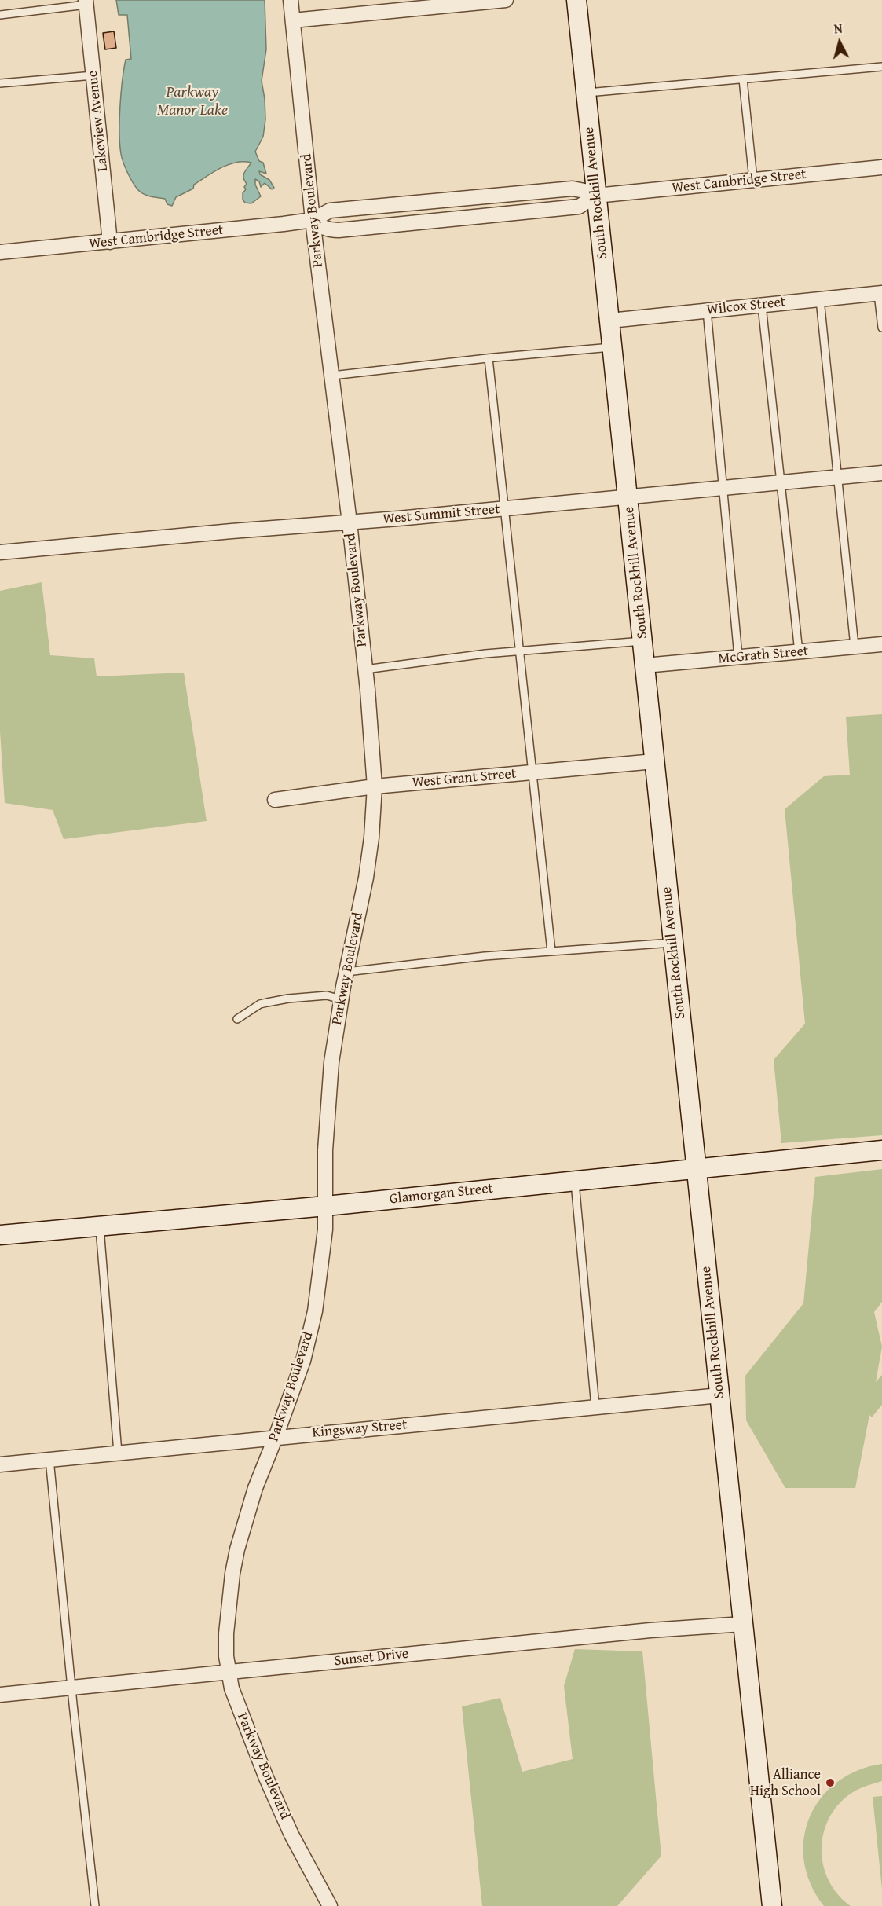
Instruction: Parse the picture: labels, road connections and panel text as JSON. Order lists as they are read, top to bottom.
{
  "streets": {
    "street": [
      "Lakeview Avenue",
      "West Cambridge Street",
      "South Rockhill Avenue",
      "Parkway Boulevard",
      "Wilcox Street",
      "West Summit Street",
      "McGrath Street",
      "West Grant Street",
      "Glamorgan Street",
      "Kingsway Street",
      "Sunset Drive"
    ]
  },
  "crossings": [
    ["Lakeview Avenue", "West Cambridge Street"],
    ["West Cambridge Street", "South Rockhill Avenue"],
    ["West Cambridge Street", "Parkway Boulevard"],
    ["South Rockhill Avenue", "Wilcox Street"],
    ["South Rockhill Avenue", "West Summit Street"],
    ["South Rockhill Avenue", "McGrath Street"],
    ["South Rockhill Avenue", "West Grant Street"],
    ["South Rockhill Avenue", "Glamorgan Street"],
    ["South Rockhill Avenue", "Kingsway Street"],
    ["South Rockhill Avenue", "Sunset Drive"],
    ["Parkway Boulevard", "West Summit Street"],
    ["Parkway Boulevard", "West Grant Street"],
    ["Parkway Boulevard", "Glamorgan Street"],
    ["Parkway Boulevard", "Kingsway Street"],
    ["Parkway Boulevard", "Sunset Drive"]
  ],
  "water": ["Parkway Manor Lake"],
  "places": ["Alliance High School"],
  "north": "top"
}
